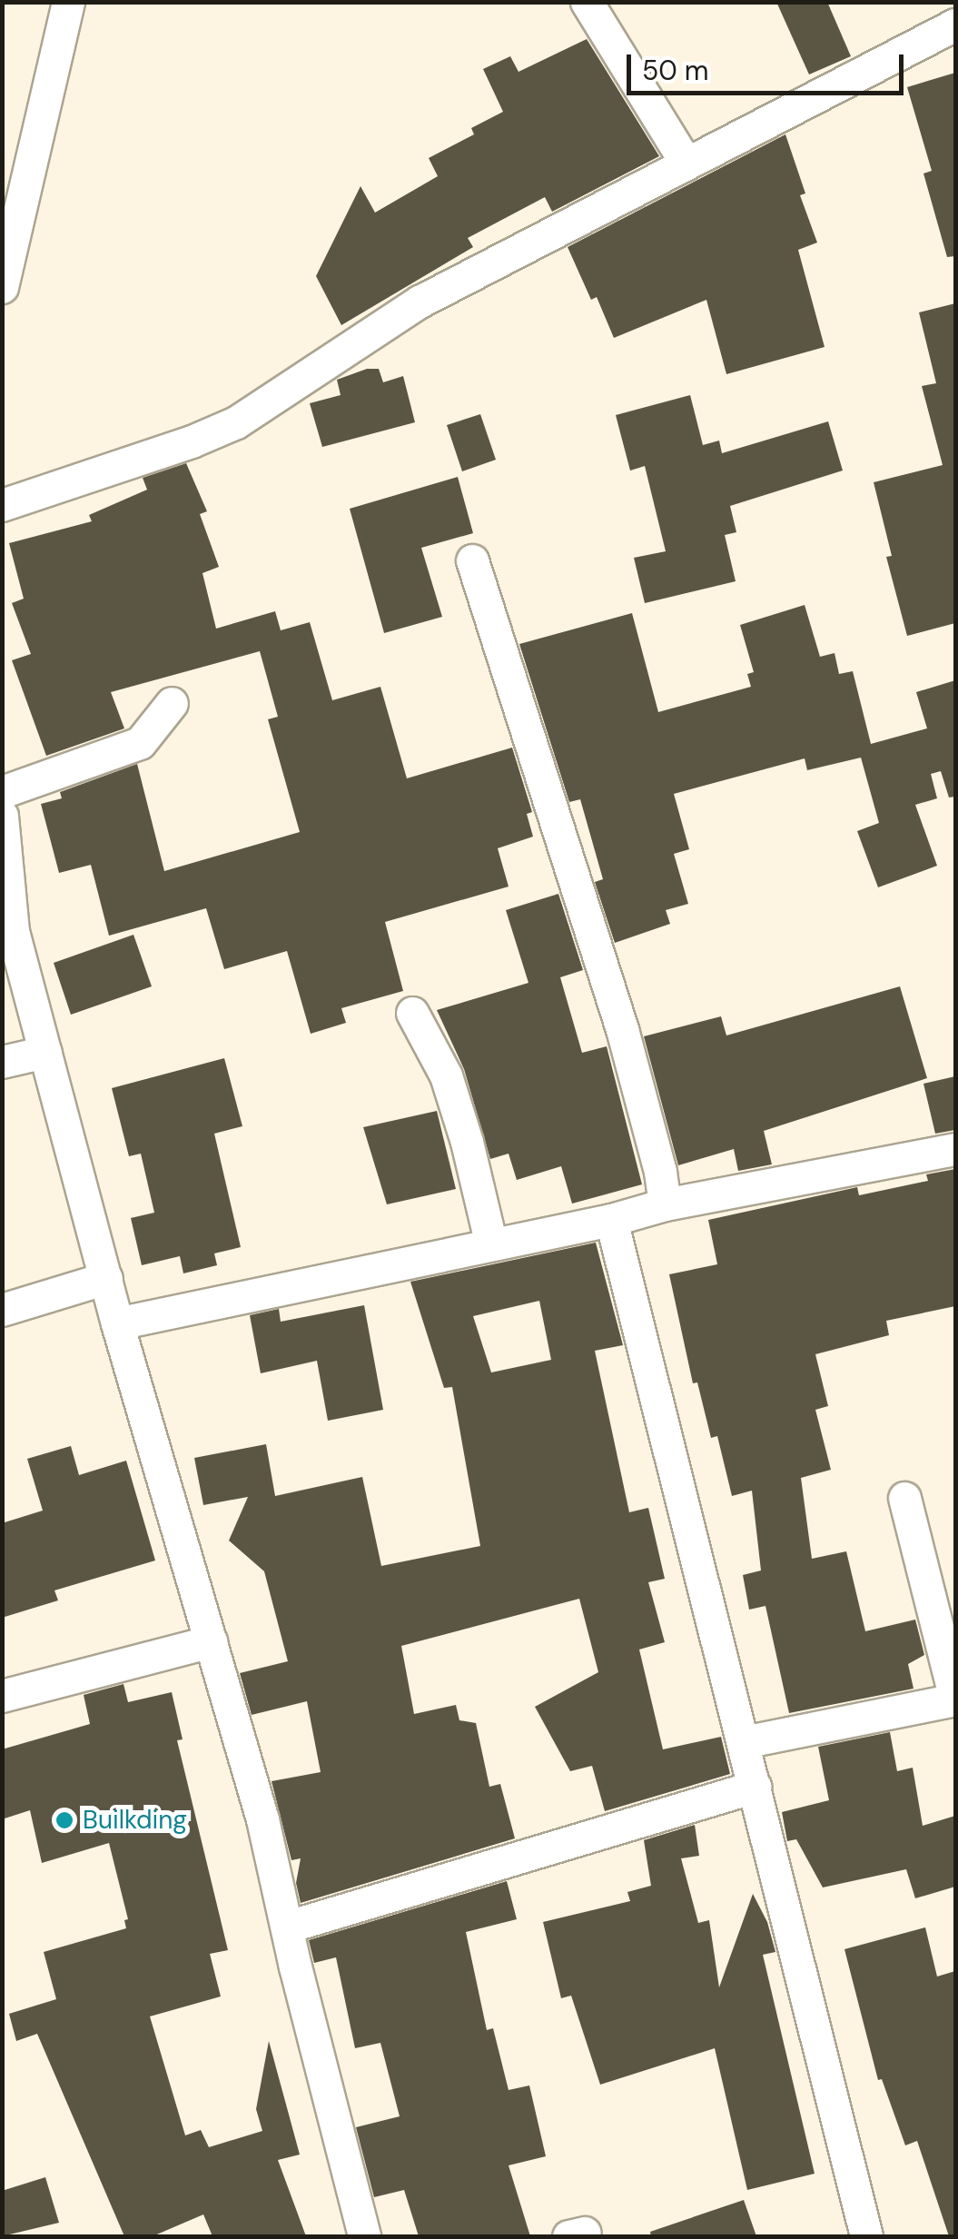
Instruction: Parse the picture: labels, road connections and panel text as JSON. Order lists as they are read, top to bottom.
{
  "places": ["Builkding"],
  "scale_bar": "50 m"
}
